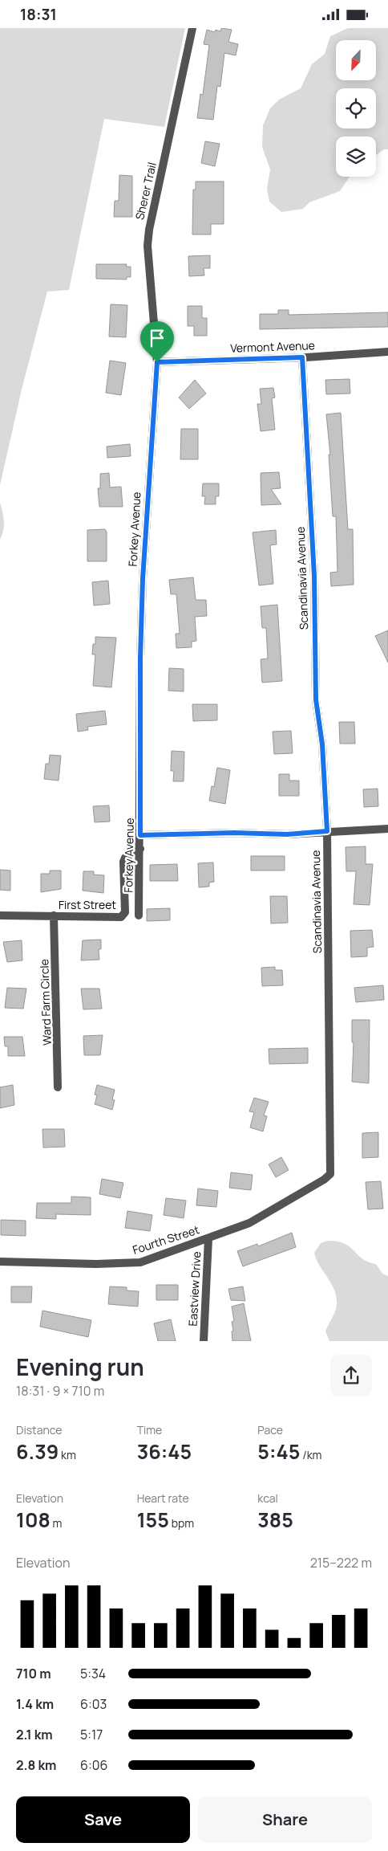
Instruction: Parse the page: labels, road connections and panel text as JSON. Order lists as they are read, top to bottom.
{
  "streets": {
    "street": [
      "Sherer Trail",
      "Vermont Avenue",
      "Forkey Avenue",
      "Scandinavia Avenue",
      "First Street",
      "Ward Farm Circle",
      "Fourth Street",
      "Eastview Drive"
    ]
  },
  "crossings": [
    ["Sherer Trail", "Vermont Avenue"],
    ["Sherer Trail", "Forkey Avenue"],
    ["Vermont Avenue", "Forkey Avenue"],
    ["Vermont Avenue", "Scandinavia Avenue"],
    ["Forkey Avenue", "First Street"],
    ["Scandinavia Avenue", "Fourth Street"],
    ["First Street", "Ward Farm Circle"],
    ["Fourth Street", "Eastview Drive"]
  ],
  "north": "bottom left",
  "page": {
    "status": "18:31",
    "heading": ["Evening run", "18:31 · 9 × 710 m"],
    "stats": [
      ["Distance", "6.39 km"],
      ["Time", "36:45"],
      ["Pace", "5:45 /km"],
      ["Elevation", "108 m"],
      ["Heart rate", "155 bpm"],
      ["kcal", "385"]
    ],
    "chart": ["Elevation", "215–222 m"],
    "list": [
      {
        "name": "710 m",
        "note": "5:34"
      },
      {
        "name": "1.4 km",
        "note": "6:03"
      },
      {
        "name": "2.1 km",
        "note": "5:17"
      },
      {
        "name": "2.8 km",
        "note": "6:06"
      }
    ],
    "buttons": ["Save", "Share"]
  }
}
